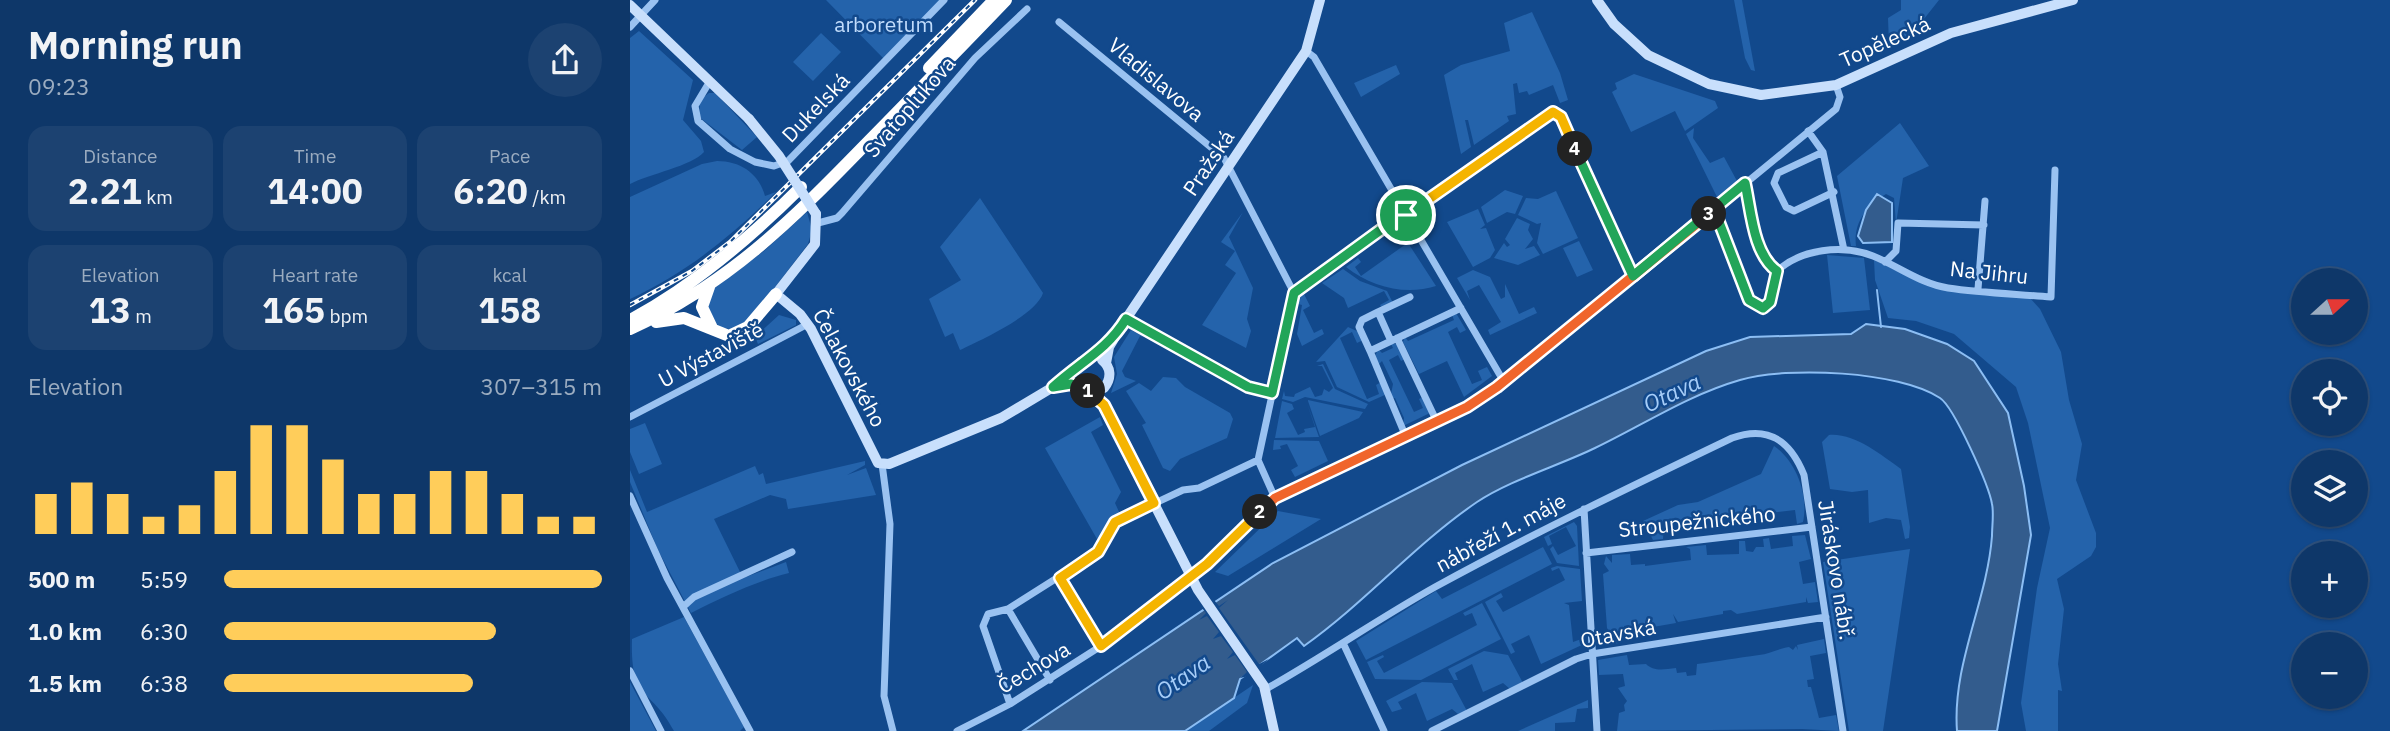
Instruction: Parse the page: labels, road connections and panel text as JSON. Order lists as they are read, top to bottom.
{
  "streets": {
    "main road": ["Topělecká", "Pražská", "Čelakovského"],
    "street": [
      "Vladislavova",
      "Svatoplukova",
      "Dukelská",
      "Na Jihru",
      "U Výstaviště",
      "Stroupežnického",
      "nábřeží 1. máje",
      "Jiráskovo nábř.",
      "Otavská",
      "Čechova"
    ]
  },
  "crossings": [
    ["Topělecká", "Čechova"],
    ["Vladislavova", "Pražská"],
    ["U Výstaviště", "Čelakovského"],
    ["Stroupežnického", "Jiráskovo nábř."],
    ["nábřeží 1. máje", "Jiráskovo nábř."],
    ["Jiráskovo nábř.", "Otavská"]
  ],
  "water": ["Otava"],
  "parks": ["arboretum"],
  "north": "right",
  "page": {
    "heading": ["Morning run", "09:23"],
    "stats": [
      ["Distance", "2.21 km"],
      ["Time", "14:00"],
      ["Pace", "6:20 /km"],
      ["Elevation", "13 m"],
      ["Heart rate", "165 bpm"],
      ["kcal", "158"]
    ],
    "pins": [
      "4",
      "3",
      "1",
      "2"
    ],
    "map_buttons": ["+", "−"],
    "chart": ["Elevation", "307–315 m"],
    "list": [
      {
        "name": "500 m",
        "note": "5:59"
      },
      {
        "name": "1.0 km",
        "note": "6:30"
      },
      {
        "name": "1.5 km",
        "note": "6:38"
      }
    ]
  }
}
